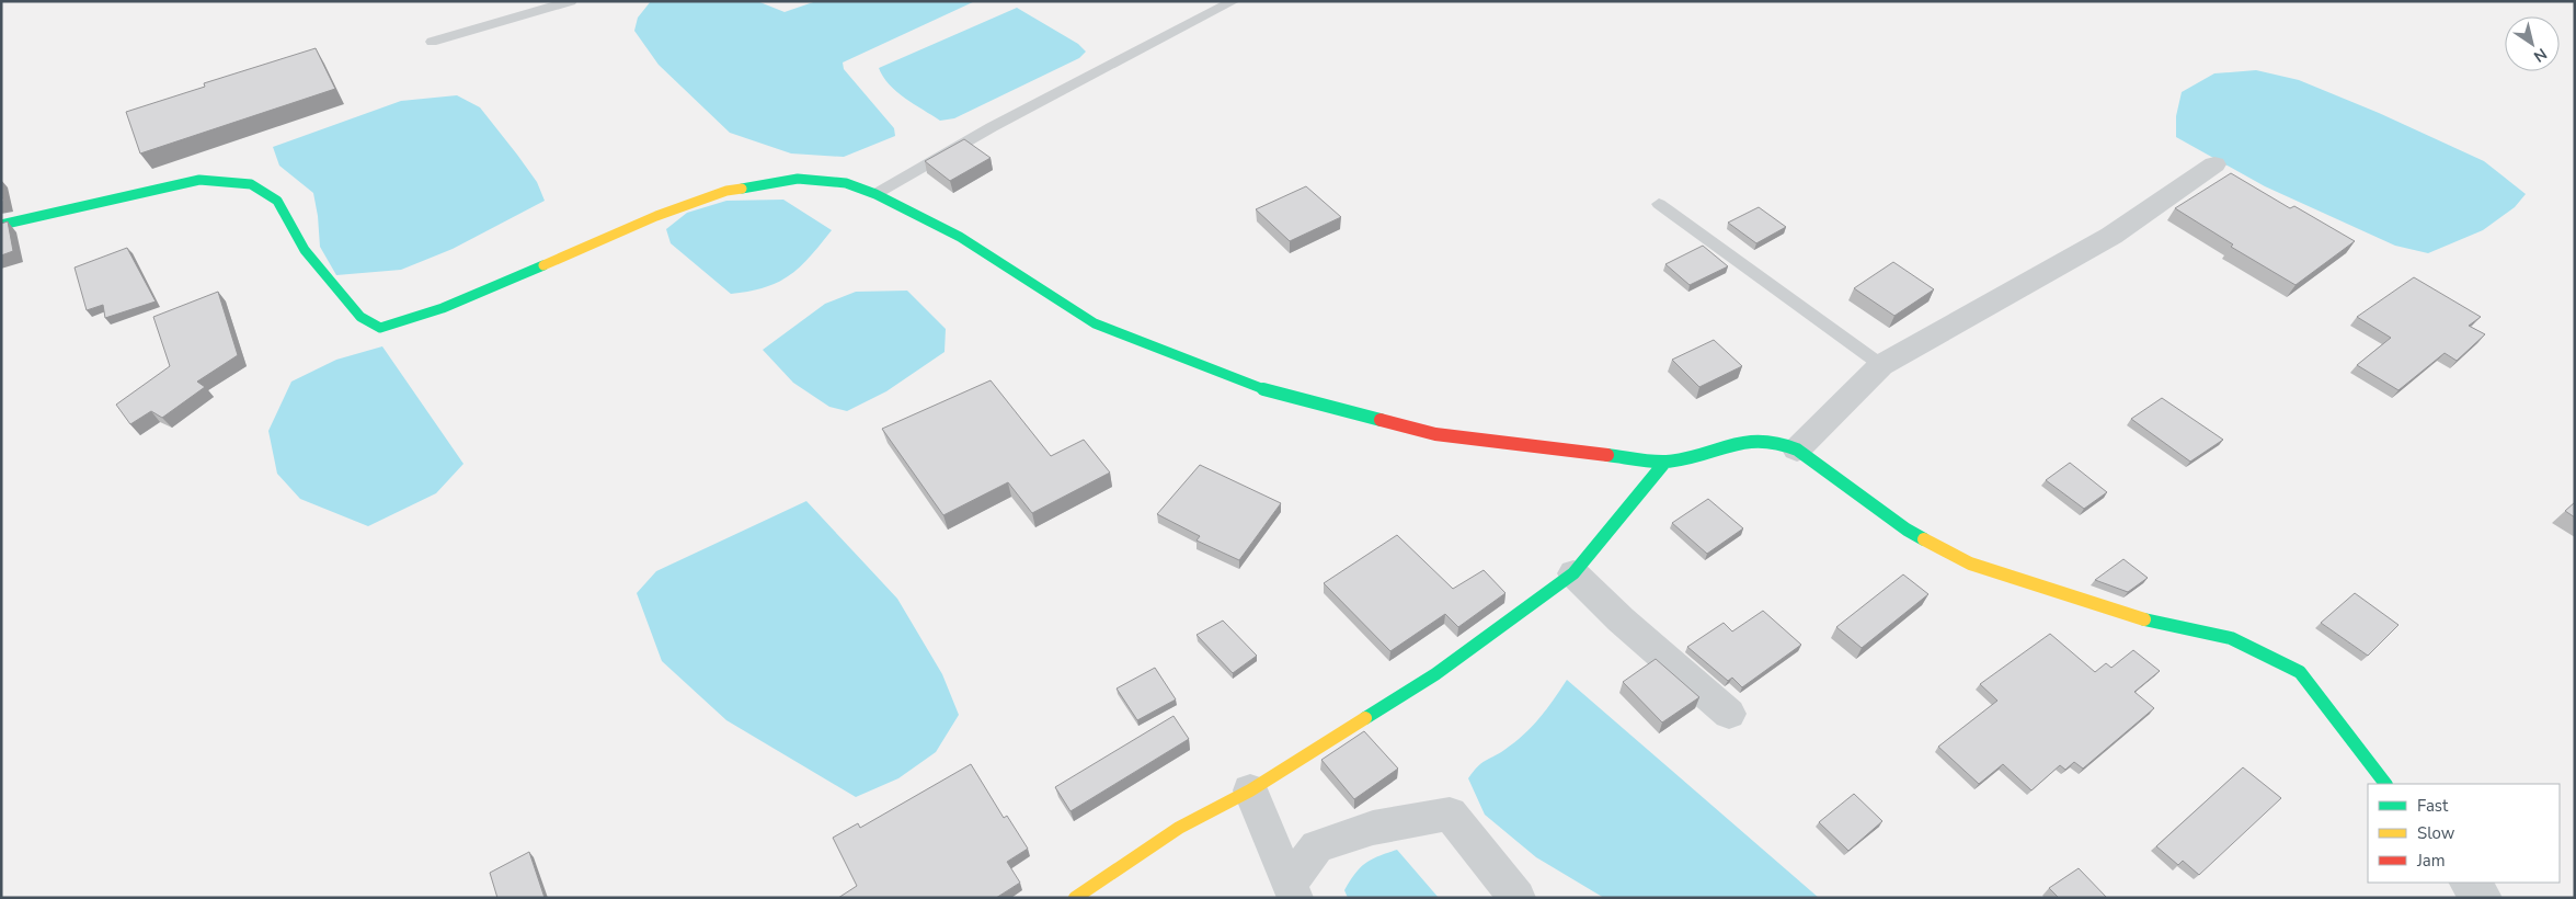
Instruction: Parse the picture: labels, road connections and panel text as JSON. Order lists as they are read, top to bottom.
{
  "legend": ["Fast", "Slow", "Jam"],
  "north": "bottom right"
}
